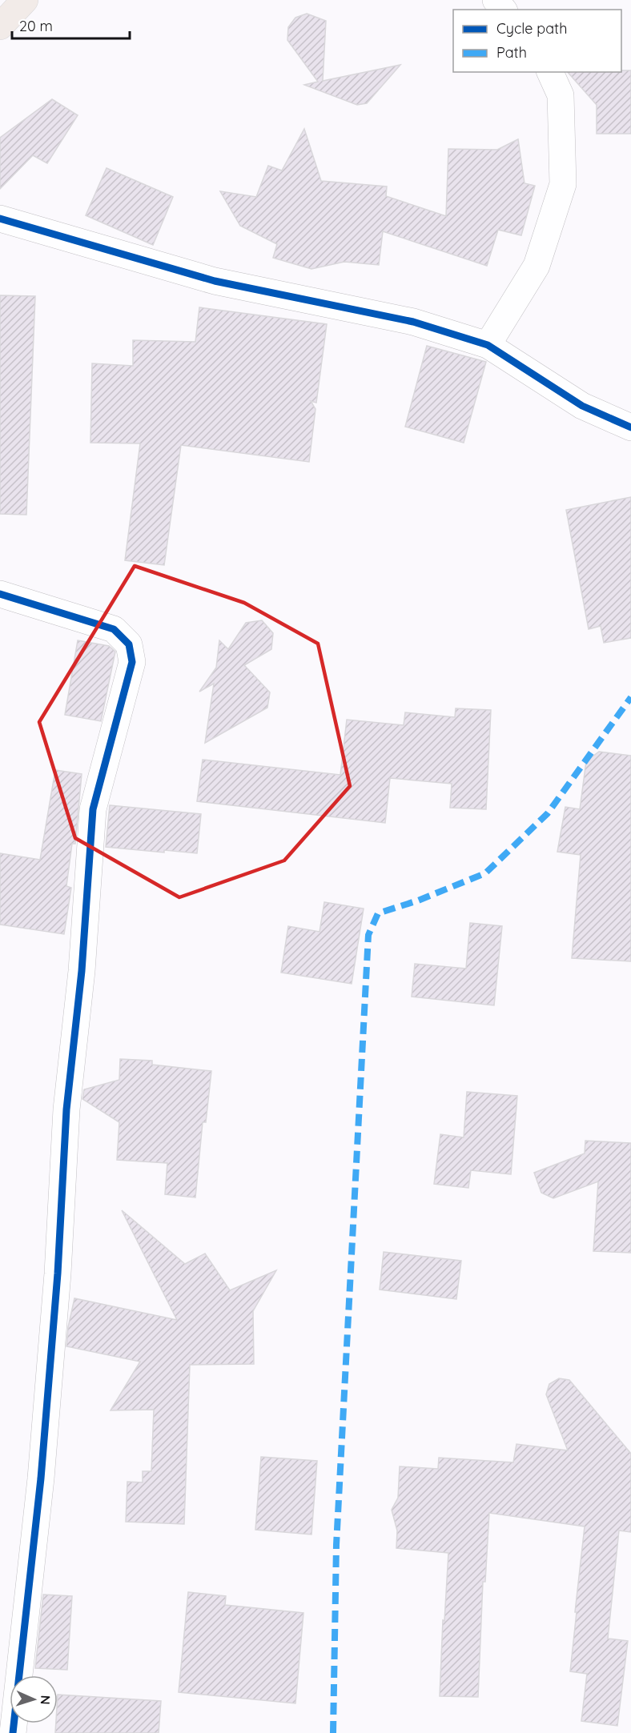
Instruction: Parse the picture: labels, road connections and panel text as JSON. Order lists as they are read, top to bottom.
{
  "legend": ["Cycle path", "Path"],
  "scale_bar": "20 m",
  "north": "right"
}
